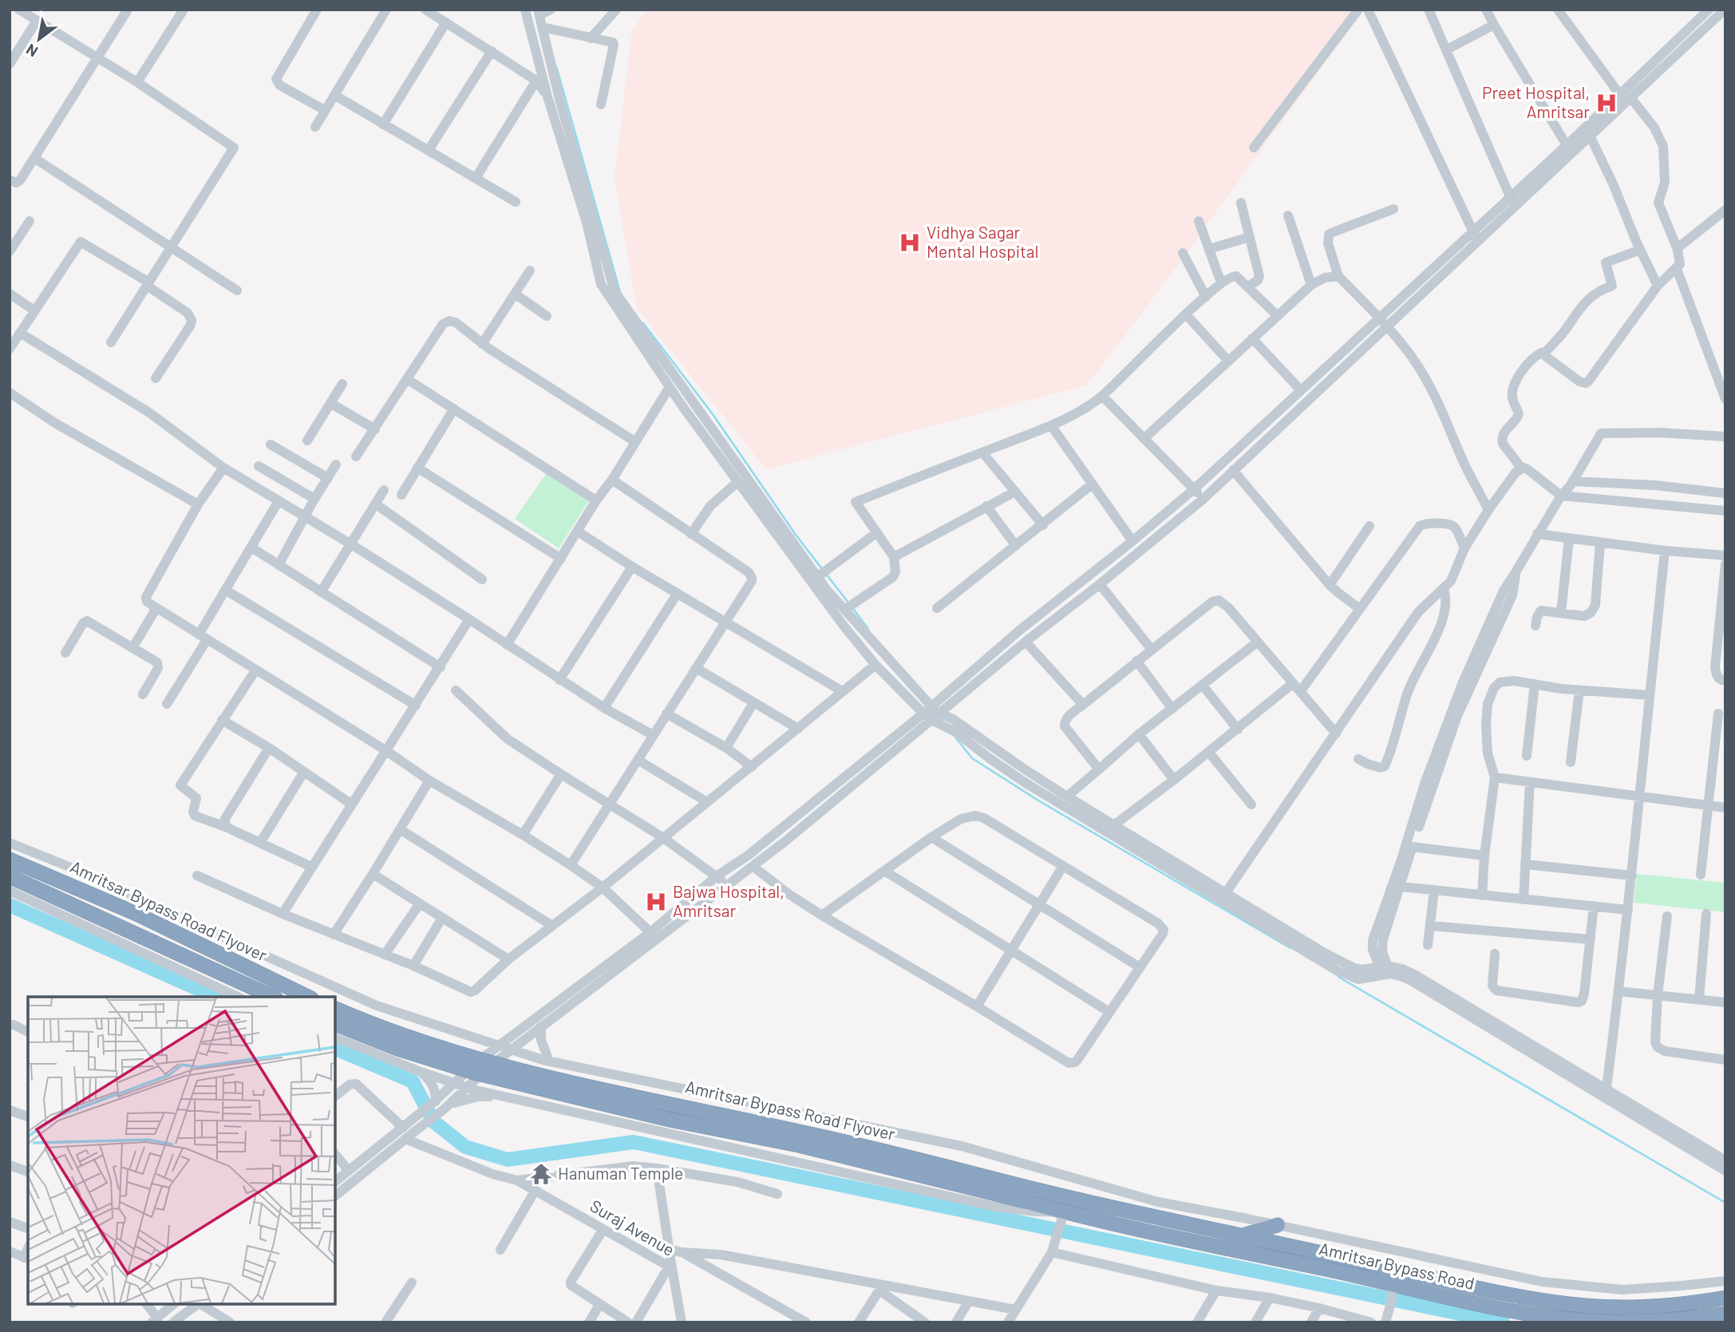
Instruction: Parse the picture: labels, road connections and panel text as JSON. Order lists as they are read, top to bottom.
{
  "streets": {
    "highway": ["Amritsar Bypass Road Flyover", "Amritsar Bypass Road"],
    "street": ["Suraj Avenue"]
  },
  "crossings": [
    ["Amritsar Bypass Road Flyover", "Amritsar Bypass Road"]
  ],
  "places": {
    "hospital": ["Preet Hospital, Amritsar", "Vidhya Sagar Mental Hospital", "Bajwa Hospital, Amritsar"],
    "temple": ["Hanuman Temple"]
  },
  "north": "bottom left"
}
